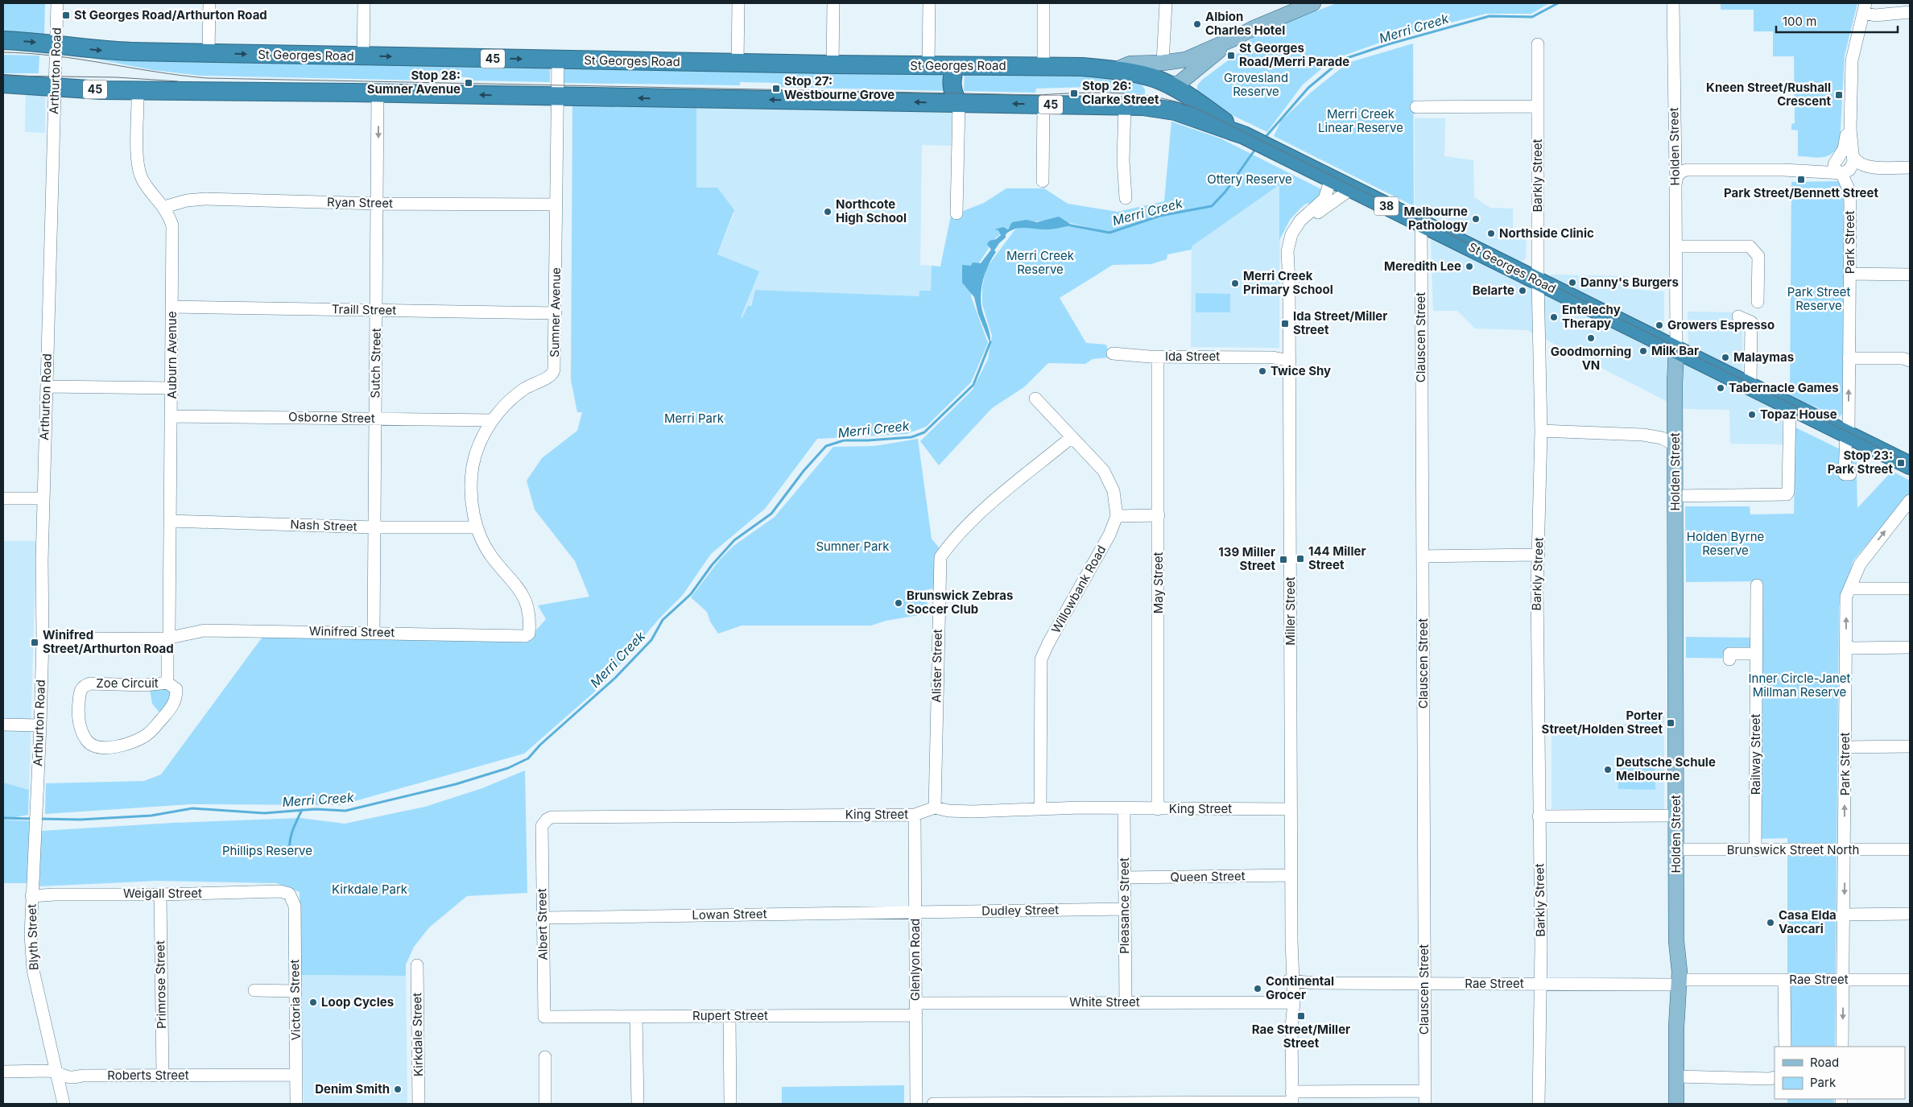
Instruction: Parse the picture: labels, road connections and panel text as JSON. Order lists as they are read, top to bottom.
{
  "streets": {
    "highway": ["St Georges Road", "45", "38"],
    "main road": ["Holden Street"],
    "street": [
      "Arthurton Road",
      "Barkly Street",
      "Ryan Street",
      "Park Street",
      "Traill Street",
      "Sumner Avenue",
      "Clauscen Street",
      "Auburn Avenue",
      "Ida Street",
      "Sutch Street",
      "Osborne Street",
      "Nash Street",
      "May Street",
      "Willowbank Road",
      "Miller Street",
      "Winifred Street",
      "Alister Street",
      "Zoe Circuit",
      "Railway Street",
      "King Street",
      "Brunswick Street North",
      "Queen Street",
      "Weigall Street",
      "Pleasance Street",
      "Dudley Street",
      "Lowan Street",
      "Albert Street",
      "Blyth Street",
      "Glenlyon Road",
      "Rae Street",
      "Primrose Street",
      "Victoria Street",
      "White Street",
      "Rupert Street",
      "Kirkdale Street",
      "Roberts Street"
    ]
  },
  "crossings": [
    ["St Georges Road", "Arthurton Road"],
    ["St Georges Road", "Holden Street"],
    ["St Georges Road", "Barkly Street"],
    ["St Georges Road", "Park Street"],
    ["St Georges Road", "Sumner Avenue"],
    ["St Georges Road", "Clauscen Street"],
    ["St Georges Road", "Auburn Avenue"],
    ["St Georges Road", "Sutch Street"],
    ["St Georges Road", "Miller Street"],
    ["Arthurton Road", "Winifred Street"],
    ["Arthurton Road", "Blyth Street"],
    ["Holden Street", "Brunswick Street North"],
    ["Holden Street", "Rae Street"],
    ["Barkly Street", "Rae Street"],
    ["Ryan Street", "Sumner Avenue"],
    ["Ryan Street", "Auburn Avenue"],
    ["Ryan Street", "Sutch Street"],
    ["Park Street", "Brunswick Street North"],
    ["Park Street", "Rae Street"],
    ["Traill Street", "Sumner Avenue"],
    ["Traill Street", "Auburn Avenue"],
    ["Traill Street", "Sutch Street"],
    ["Sumner Avenue", "Osborne Street"],
    ["Sumner Avenue", "Nash Street"],
    ["Sumner Avenue", "Winifred Street"],
    ["Clauscen Street", "Rae Street"],
    ["Auburn Avenue", "Osborne Street"],
    ["Auburn Avenue", "Nash Street"],
    ["Auburn Avenue", "Winifred Street"],
    ["Auburn Avenue", "Zoe Circuit"],
    ["Ida Street", "May Street"],
    ["Ida Street", "Miller Street"],
    ["Sutch Street", "Osborne Street"],
    ["Sutch Street", "Nash Street"],
    ["Sutch Street", "Winifred Street"],
    ["May Street", "King Street"],
    ["Willowbank Road", "Alister Street"],
    ["Willowbank Road", "King Street"],
    ["Miller Street", "King Street"],
    ["Miller Street", "Queen Street"],
    ["Miller Street", "Rae Street"],
    ["Miller Street", "White Street"],
    ["Winifred Street", "Zoe Circuit"],
    ["Alister Street", "King Street"],
    ["Railway Street", "Brunswick Street North"],
    ["King Street", "Pleasance Street"],
    ["King Street", "Albert Street"],
    ["King Street", "Glenlyon Road"],
    ["Queen Street", "Pleasance Street"],
    ["Weigall Street", "Blyth Street"],
    ["Weigall Street", "Primrose Street"],
    ["Weigall Street", "Victoria Street"],
    ["Pleasance Street", "Dudley Street"],
    ["Pleasance Street", "White Street"],
    ["Dudley Street", "Lowan Street"],
    ["Dudley Street", "Glenlyon Road"],
    ["Lowan Street", "Albert Street"],
    ["Lowan Street", "Glenlyon Road"],
    ["Albert Street", "Rupert Street"],
    ["Blyth Street", "Roberts Street"],
    ["Glenlyon Road", "White Street"],
    ["Glenlyon Road", "Rupert Street"],
    ["Primrose Street", "Roberts Street"],
    ["Victoria Street", "Roberts Street"],
    ["White Street", "Rupert Street"]
  ],
  "water": ["Merri Creek"],
  "parks": [
    "Grovesland Reserve",
    "Merri Creek Linear Reserve",
    "Ottery Reserve",
    "Merri Creek Reserve",
    "Park Street Reserve",
    "Merri Park",
    "Holden Byrne Reserve",
    "Sumner Park",
    "Inner Circle-Janet Millman Reserve",
    "Phillips Reserve",
    "Kirkdale Park"
  ],
  "places": {
    "transit": [
      "St Georges Road/Arthurton Road",
      "St Georges Road/Merri Parade",
      "Stop 28: Sumner Avenue",
      "Stop 27: Westbourne Grove",
      "Stop 26: Clarke Street",
      "Kneen Street/Rushall Crescent",
      "Park Street/Bennett Street",
      "Ida Street/Miller Street",
      "Stop 23: Park Street",
      "144 Miller Street",
      "139 Miller Street",
      "Winifred Street/Arthurton Road",
      "Porter Street/Holden Street",
      "Rae Street/Miller Street"
    ],
    "other": [
      "Albion Charles Hotel",
      "Northcote High School",
      "Melbourne Pathology",
      "Northside Clinic",
      "Meredith Lee",
      "Danny's Burgers",
      "Merri Creek Primary School",
      "Belarte",
      "Entelechy Therapy",
      "Growers Espresso",
      "Goodmorning VN",
      "Milk Bar",
      "Malaymas",
      "Twice Shy",
      "Tabernacle Games",
      "Topaz House",
      "Brunswick Zebras Soccer Club",
      "Deutsche Schule Melbourne",
      "Casa Elda Vaccari",
      "Continental Grocer",
      "Loop Cycles",
      "Denim Smith"
    ]
  },
  "legend": ["Road", "Park"],
  "scale_bar": "100 m"
}
